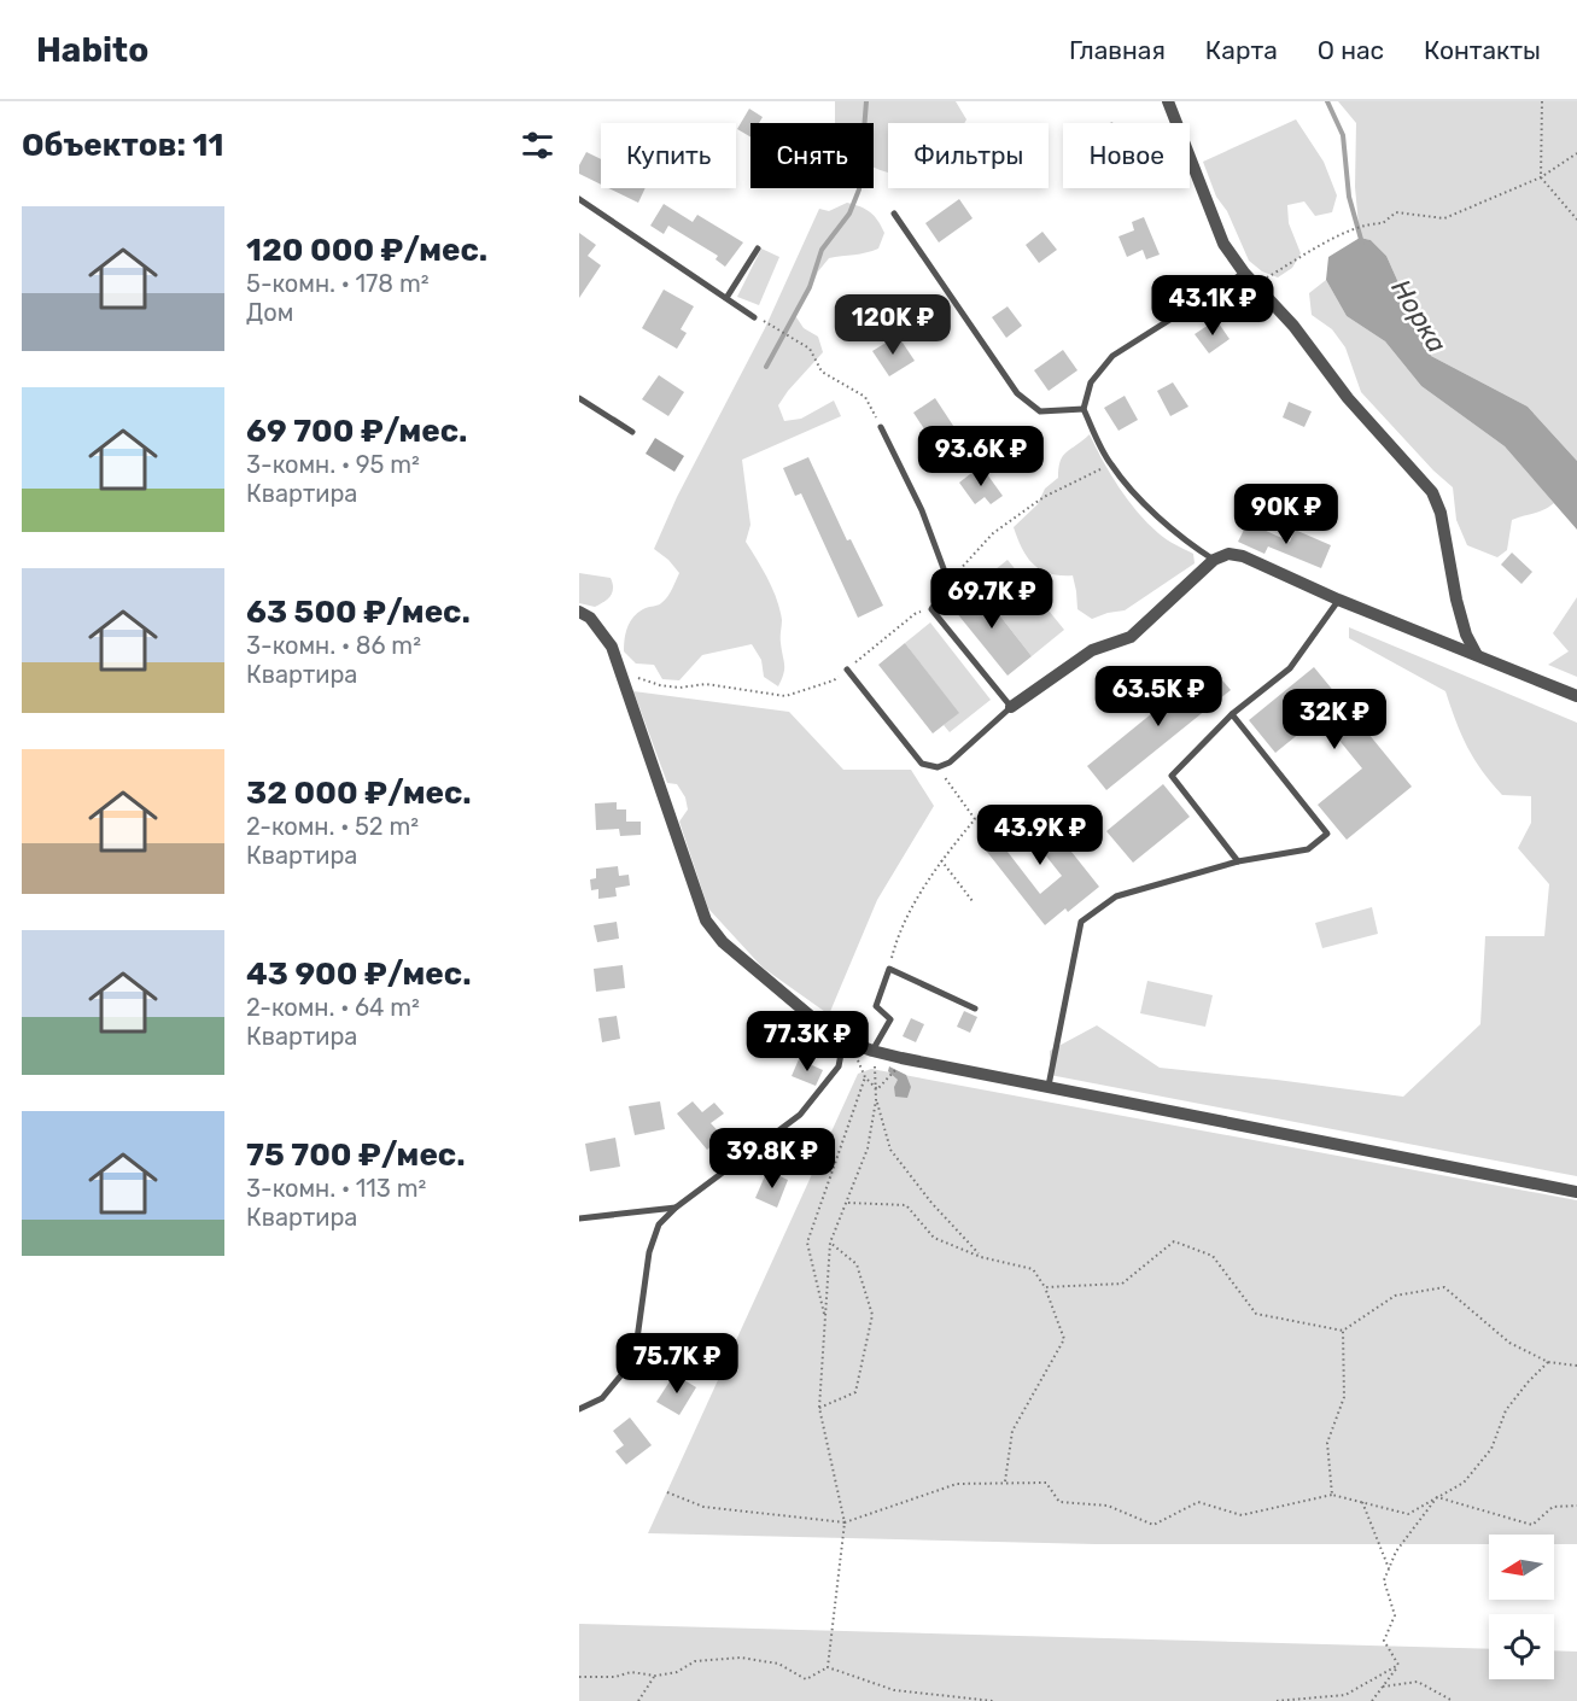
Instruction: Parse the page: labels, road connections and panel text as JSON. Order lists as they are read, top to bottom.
{
  "water": ["Норка"],
  "north": "left",
  "page": {
    "header": "Habito",
    "nav": [
      "Главная",
      "Карта",
      "О нас",
      "Контакты"
    ],
    "heading": "Объектов: 11",
    "chip": [
      "Купить",
      "Снять",
      "Фильтры",
      "Новое"
    ],
    "list": [
      {
        "name": "120 000 ₽/мес.",
        "note": "5-комн. · 178 m² · Дом"
      },
      {
        "name": "69 700 ₽/мес.",
        "note": "3-комн. · 95 m² · Квартира"
      },
      {
        "name": "63 500 ₽/мес.",
        "note": "3-комн. · 86 m² · Квартира"
      },
      {
        "name": "32 000 ₽/мес.",
        "note": "2-комн. · 52 m² · Квартира"
      },
      {
        "name": "43 900 ₽/мес.",
        "note": "2-комн. · 64 m² · Квартира"
      },
      {
        "name": "75 700 ₽/мес.",
        "note": "3-комн. · 113 m² · Квартира"
      }
    ],
    "price": [
      "43.1K ₽",
      "120K ₽",
      "93.6K ₽",
      "90K ₽",
      "69.7K ₽",
      "63.5K ₽",
      "32K ₽",
      "43.9K ₽",
      "77.3K ₽",
      "39.8K ₽",
      "75.7K ₽"
    ]
  }
}
